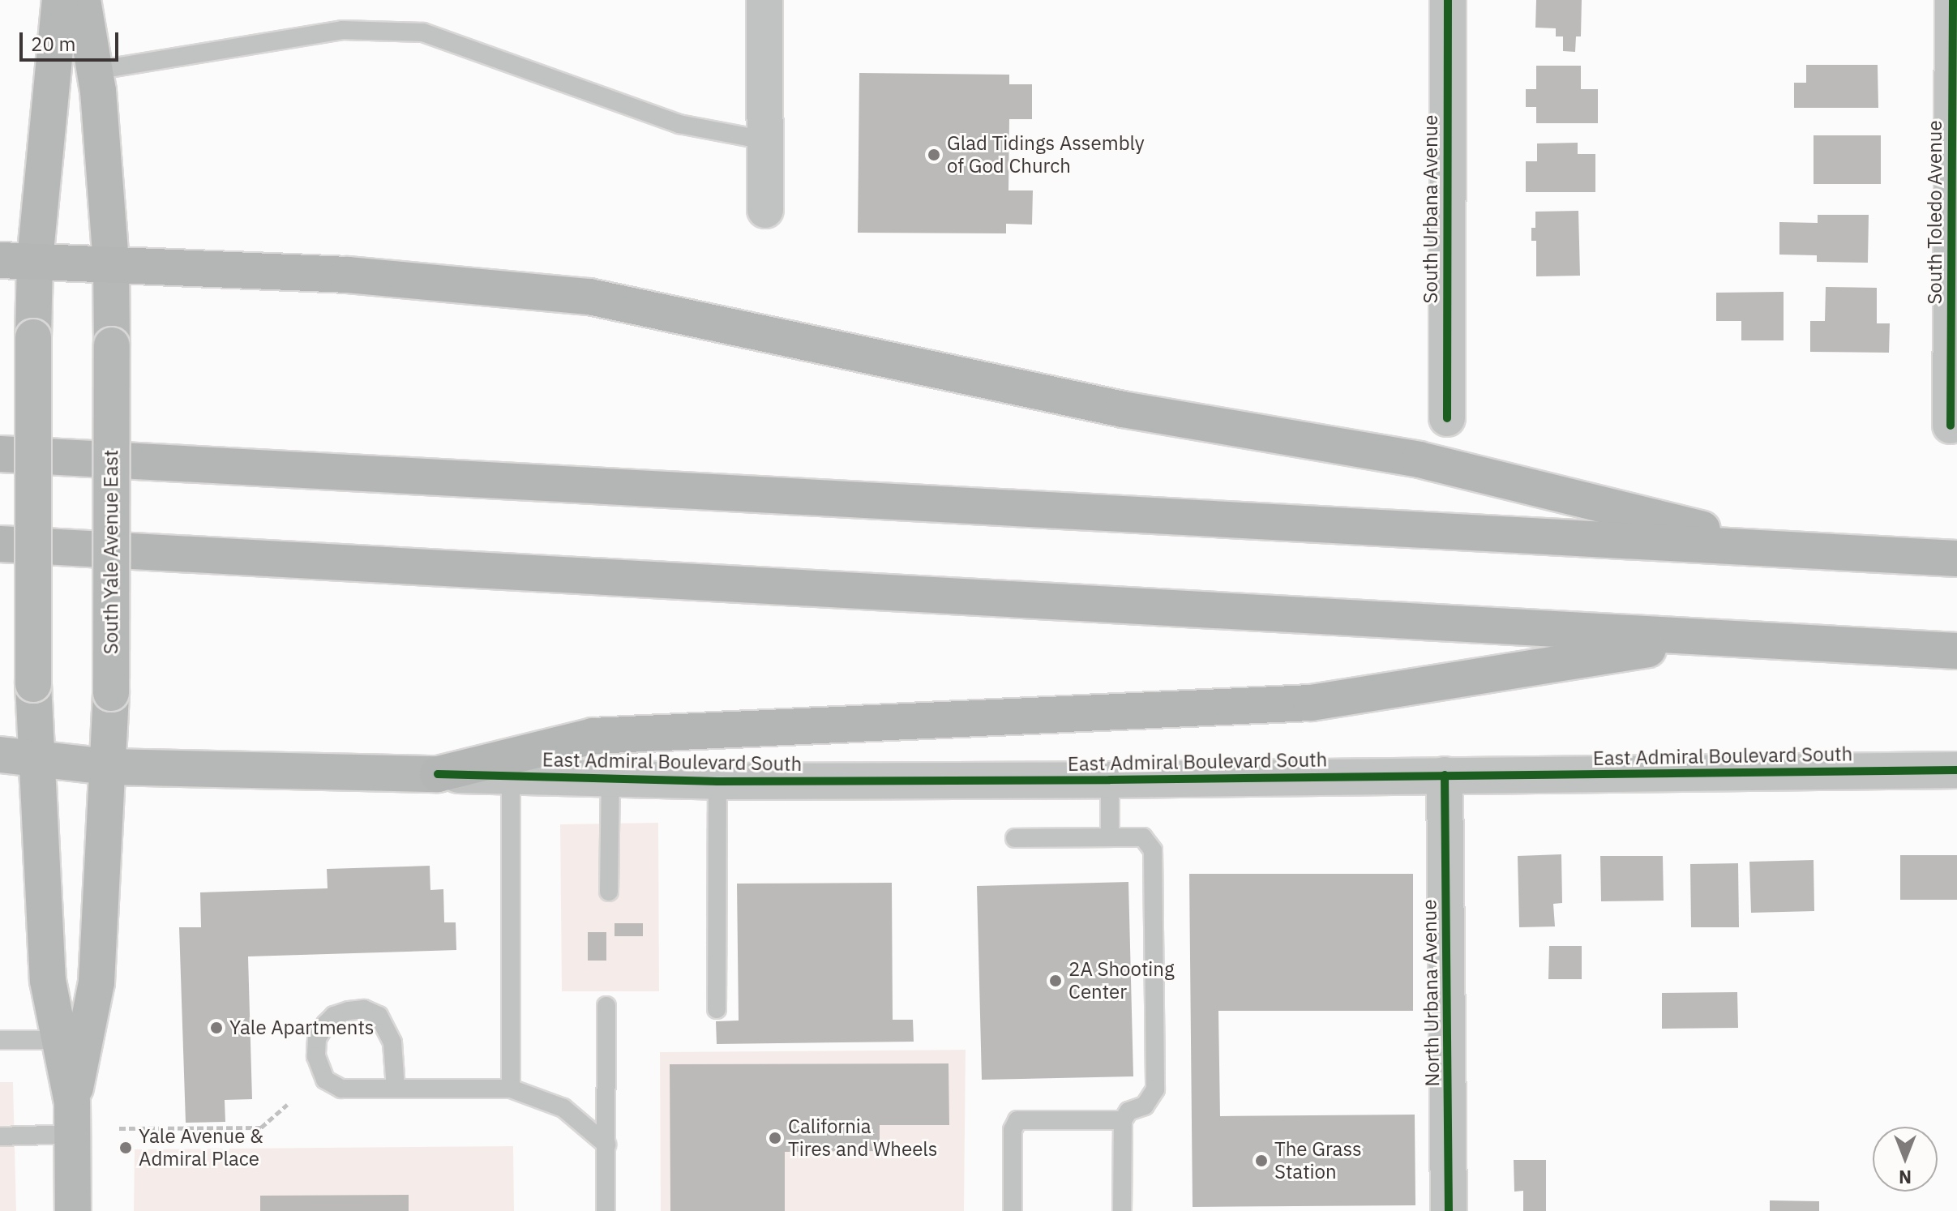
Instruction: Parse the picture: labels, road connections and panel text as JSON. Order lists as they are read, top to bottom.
{
  "streets": {
    "main road": ["South Yale Avenue East", "East Admiral Boulevard South"],
    "street": ["South Urbana Avenue", "South Toledo Avenue", "North Urbana Avenue"]
  },
  "crossings": [
    ["South Yale Avenue East", "East Admiral Boulevard South"],
    ["East Admiral Boulevard South", "North Urbana Avenue"]
  ],
  "places": [
    "Glad Tidings Assembly of God Church",
    "2A Shooting Center",
    "Yale Apartments",
    "California Tires and Wheels",
    "Yale Avenue & Admiral Place",
    "The Grass Station"
  ],
  "scale_bar": "20 m",
  "north": "bottom"
}
